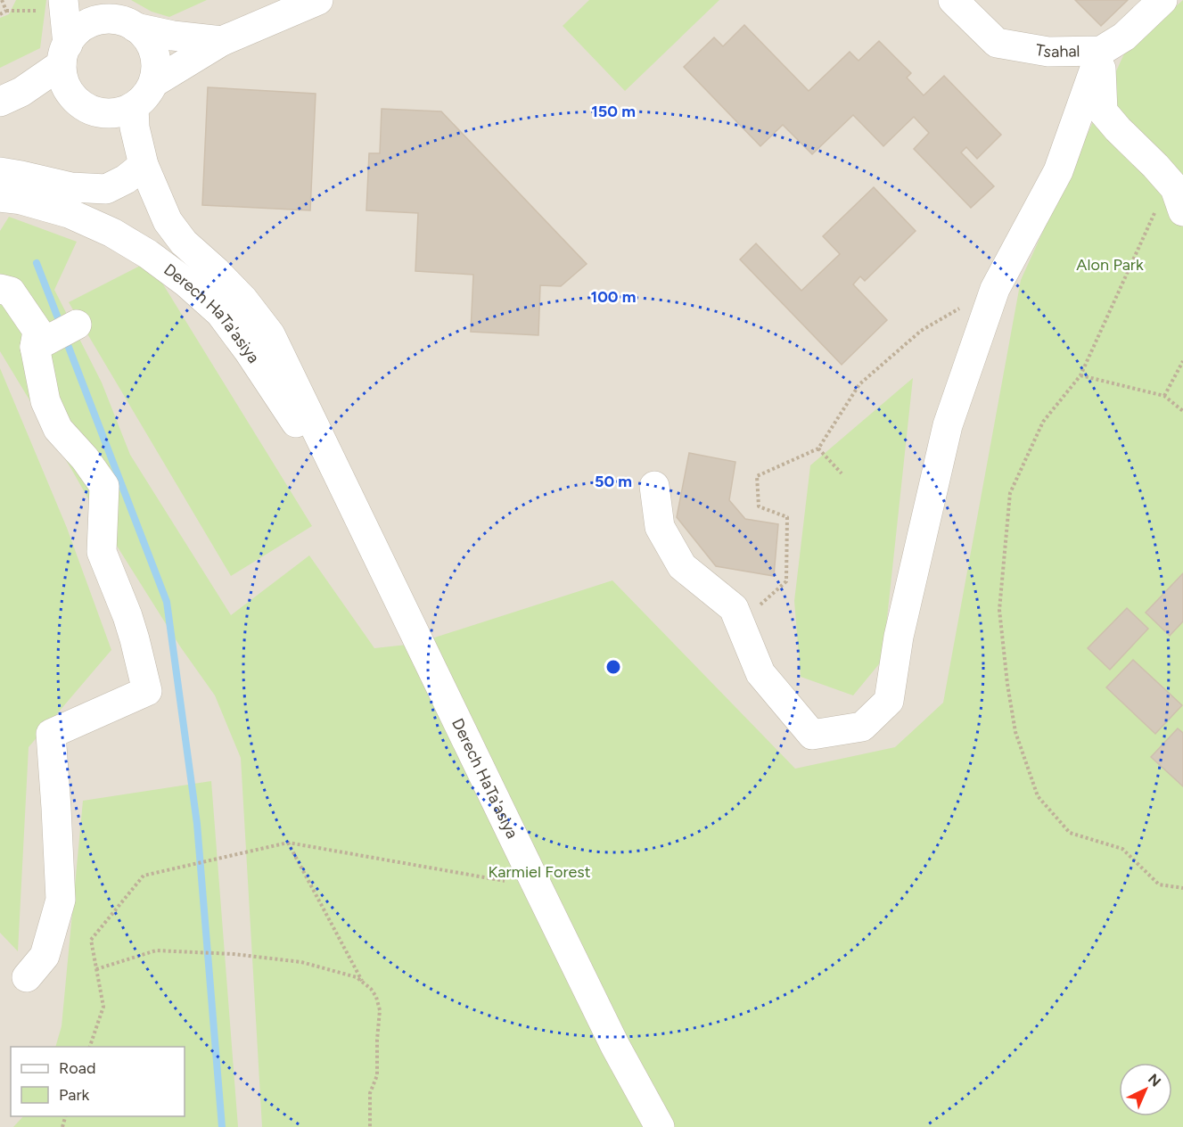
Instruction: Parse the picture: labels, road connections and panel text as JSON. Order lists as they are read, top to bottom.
{
  "streets": {
    "street": ["Tsahal", "Derech HaTa'asiya"]
  },
  "parks": ["Alon Park", "Karmiel Forest"],
  "legend": ["Road", "Park"],
  "north": "top right",
  "rings": ["150 m", "100 m", "50 m"]
}
